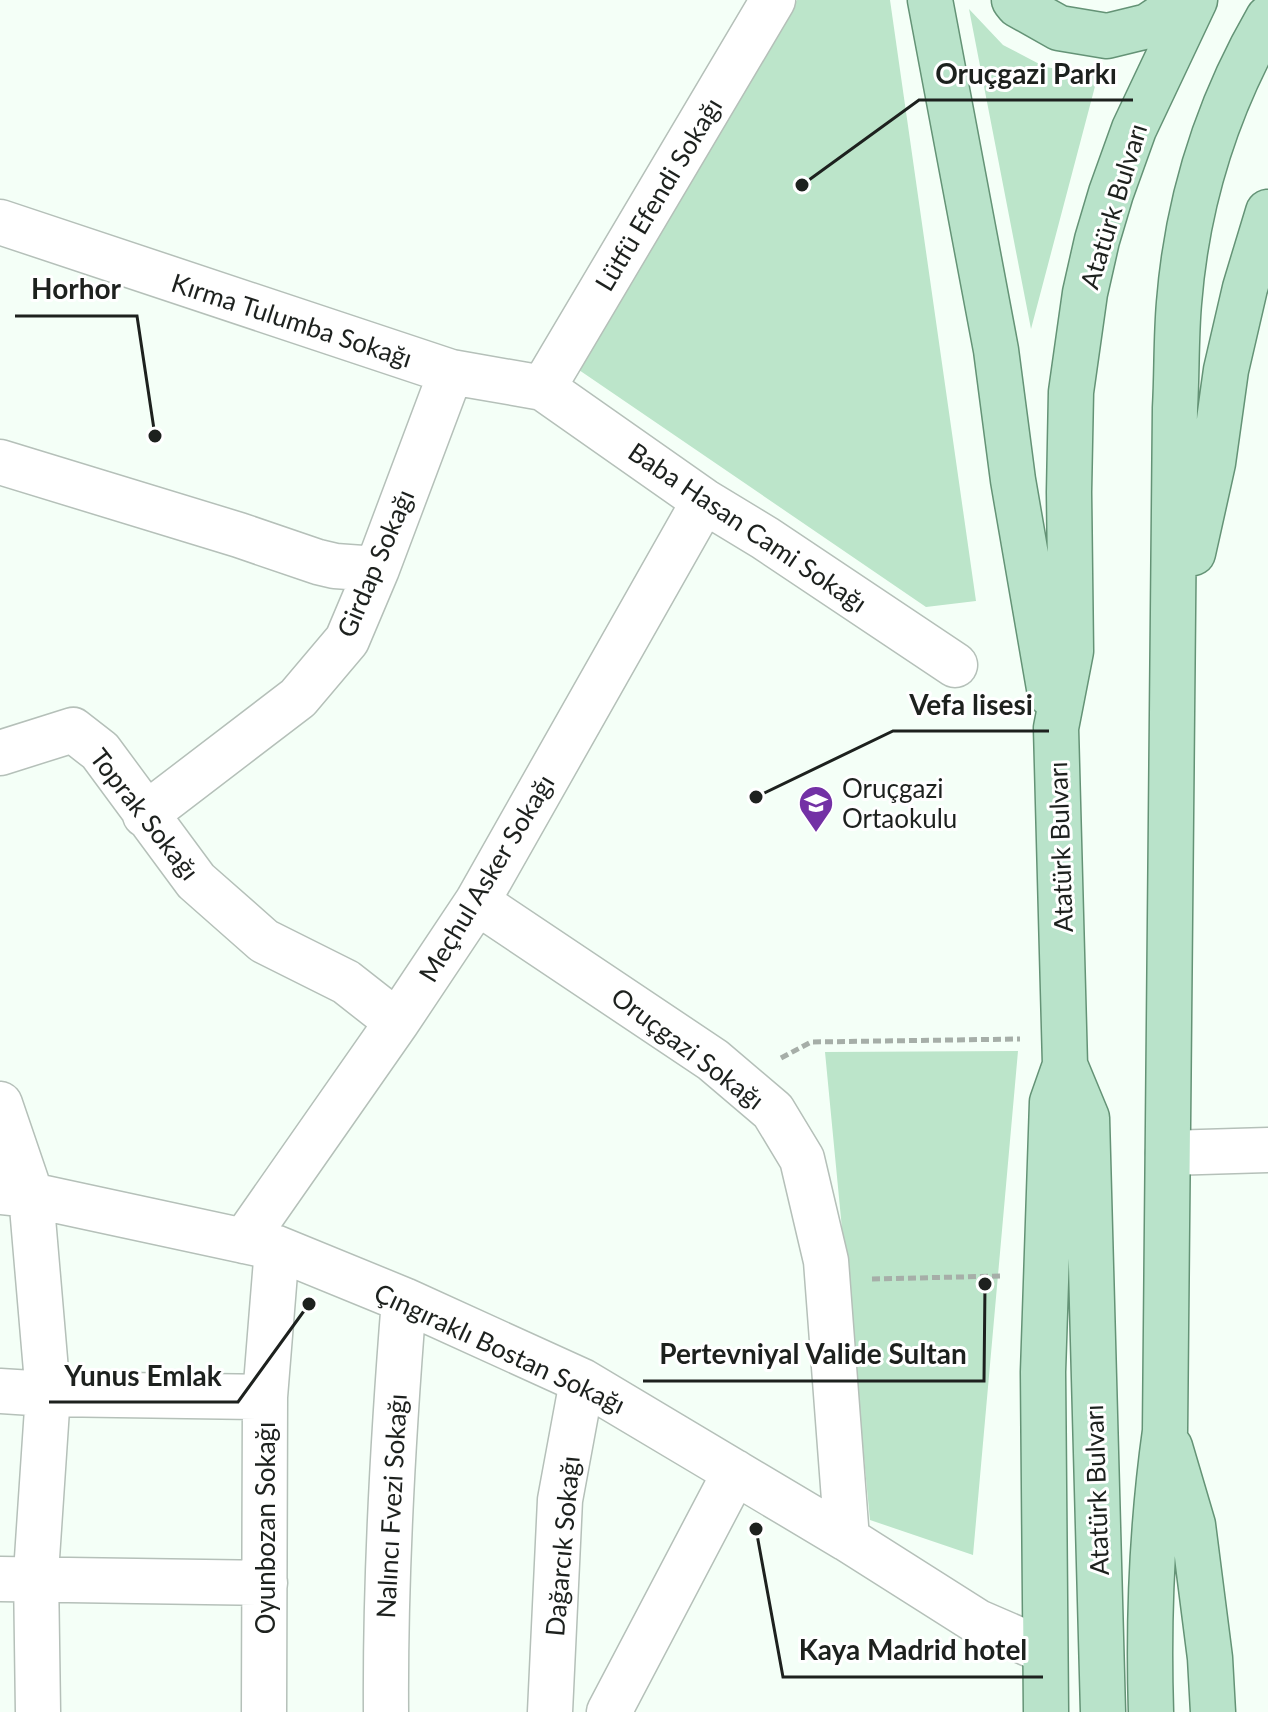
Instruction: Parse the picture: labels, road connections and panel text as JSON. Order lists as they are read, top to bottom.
{
  "streets": {
    "main road": ["Atatürk Bulvarı"],
    "street": [
      "Lütfü Efendi Sokağı",
      "Kırma Tulumba Sokağı",
      "Baba Hasan Cami Sokağı",
      "Girdap Sokağı",
      "Toprak Sokağı",
      "Meçhul Asker Sokağı",
      "Oruçgazi Sokağı",
      "Çıngıraklı Bostan Sokağı",
      "Nalıncı Fvezi Sokağı",
      "Oyunbozan Sokağı",
      "Dağarcık Sokağı"
    ]
  },
  "crossings": [
    ["Lütfü Efendi Sokağı", "Kırma Tulumba Sokağı"],
    ["Lütfü Efendi Sokağı", "Baba Hasan Cami Sokağı"],
    ["Kırma Tulumba Sokağı", "Baba Hasan Cami Sokağı"],
    ["Kırma Tulumba Sokağı", "Girdap Sokağı"],
    ["Baba Hasan Cami Sokağı", "Meçhul Asker Sokağı"],
    ["Girdap Sokağı", "Toprak Sokağı"],
    ["Toprak Sokağı", "Meçhul Asker Sokağı"],
    ["Meçhul Asker Sokağı", "Oruçgazi Sokağı"],
    ["Meçhul Asker Sokağı", "Çıngıraklı Bostan Sokağı"],
    ["Meçhul Asker Sokağı", "Oyunbozan Sokağı"],
    ["Oruçgazi Sokağı", "Çıngıraklı Bostan Sokağı"],
    ["Çıngıraklı Bostan Sokağı", "Nalıncı Fvezi Sokağı"],
    ["Çıngıraklı Bostan Sokağı", "Oyunbozan Sokağı"],
    ["Çıngıraklı Bostan Sokağı", "Dağarcık Sokağı"]
  ],
  "places": {
    "other": [
      "Oruçgazi Parkı",
      "Horhor",
      "Vefa lisesi",
      "Pertevniyal Valide Sultan",
      "Yunus Emlak",
      "Kaya Madrid hotel"
    ],
    "school or university": ["Oruçgazi Ortaokulu"]
  }
}
